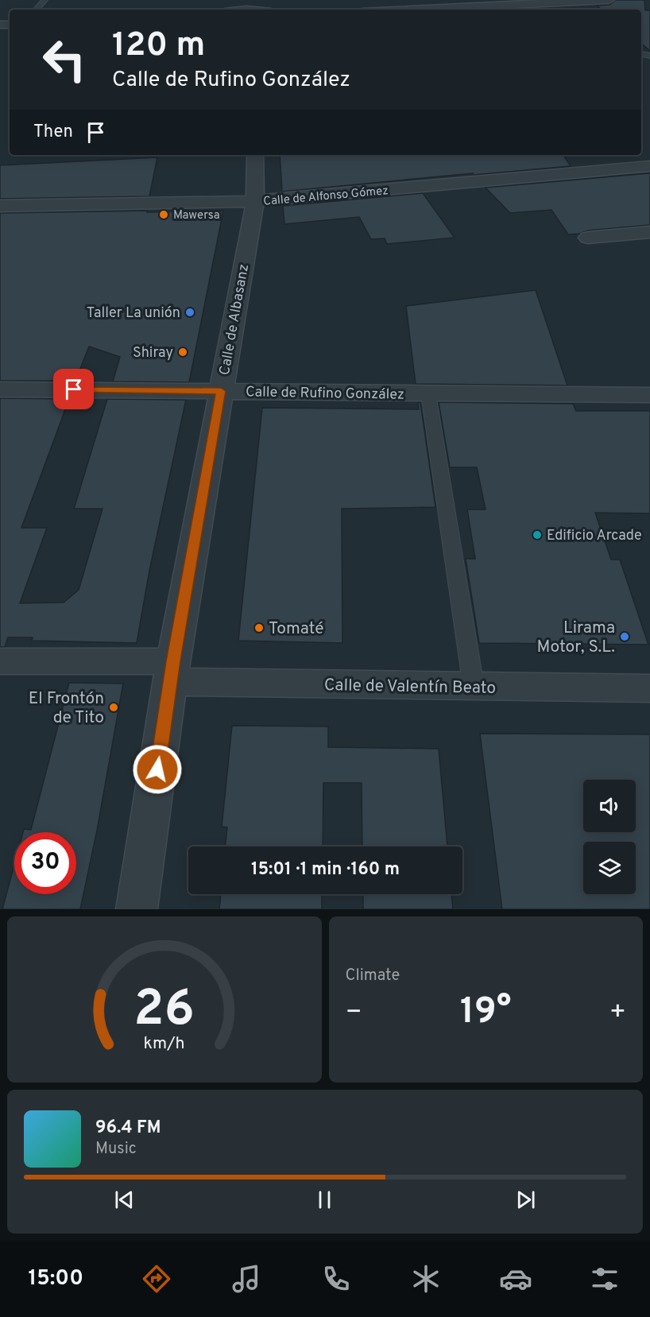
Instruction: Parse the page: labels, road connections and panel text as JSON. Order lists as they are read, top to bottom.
{
  "streets": {
    "street": [
      "Calle de Alfonso Gómez",
      "Calle de Albasanz",
      "Calle de Rufino González",
      "Calle de Valentín Beato"
    ]
  },
  "crossings": [
    ["Calle de Alfonso Gómez", "Calle de Albasanz"],
    ["Calle de Albasanz", "Calle de Rufino González"],
    ["Calle de Albasanz", "Calle de Valentín Beato"]
  ],
  "places": [
    "Mawersa",
    "Taller La unión",
    "Shiray",
    "Edificio Arcade",
    "Tomaté",
    "Lirama Motor, S.L.",
    "El Frontón de Tito"
  ],
  "page": {
    "turn": ["120 m", "Calle de Rufino González"],
    "then": "Then",
    "limit": "30",
    "trip": "15:01 · 1 min · 160 m",
    "tile": "Climate",
    "heat": ["−", "19°", "+"],
    "song": ["96.4 FM", "Music"],
    "tabs": "15:00",
    "gauge": ["26", "km/h"]
  }
}
